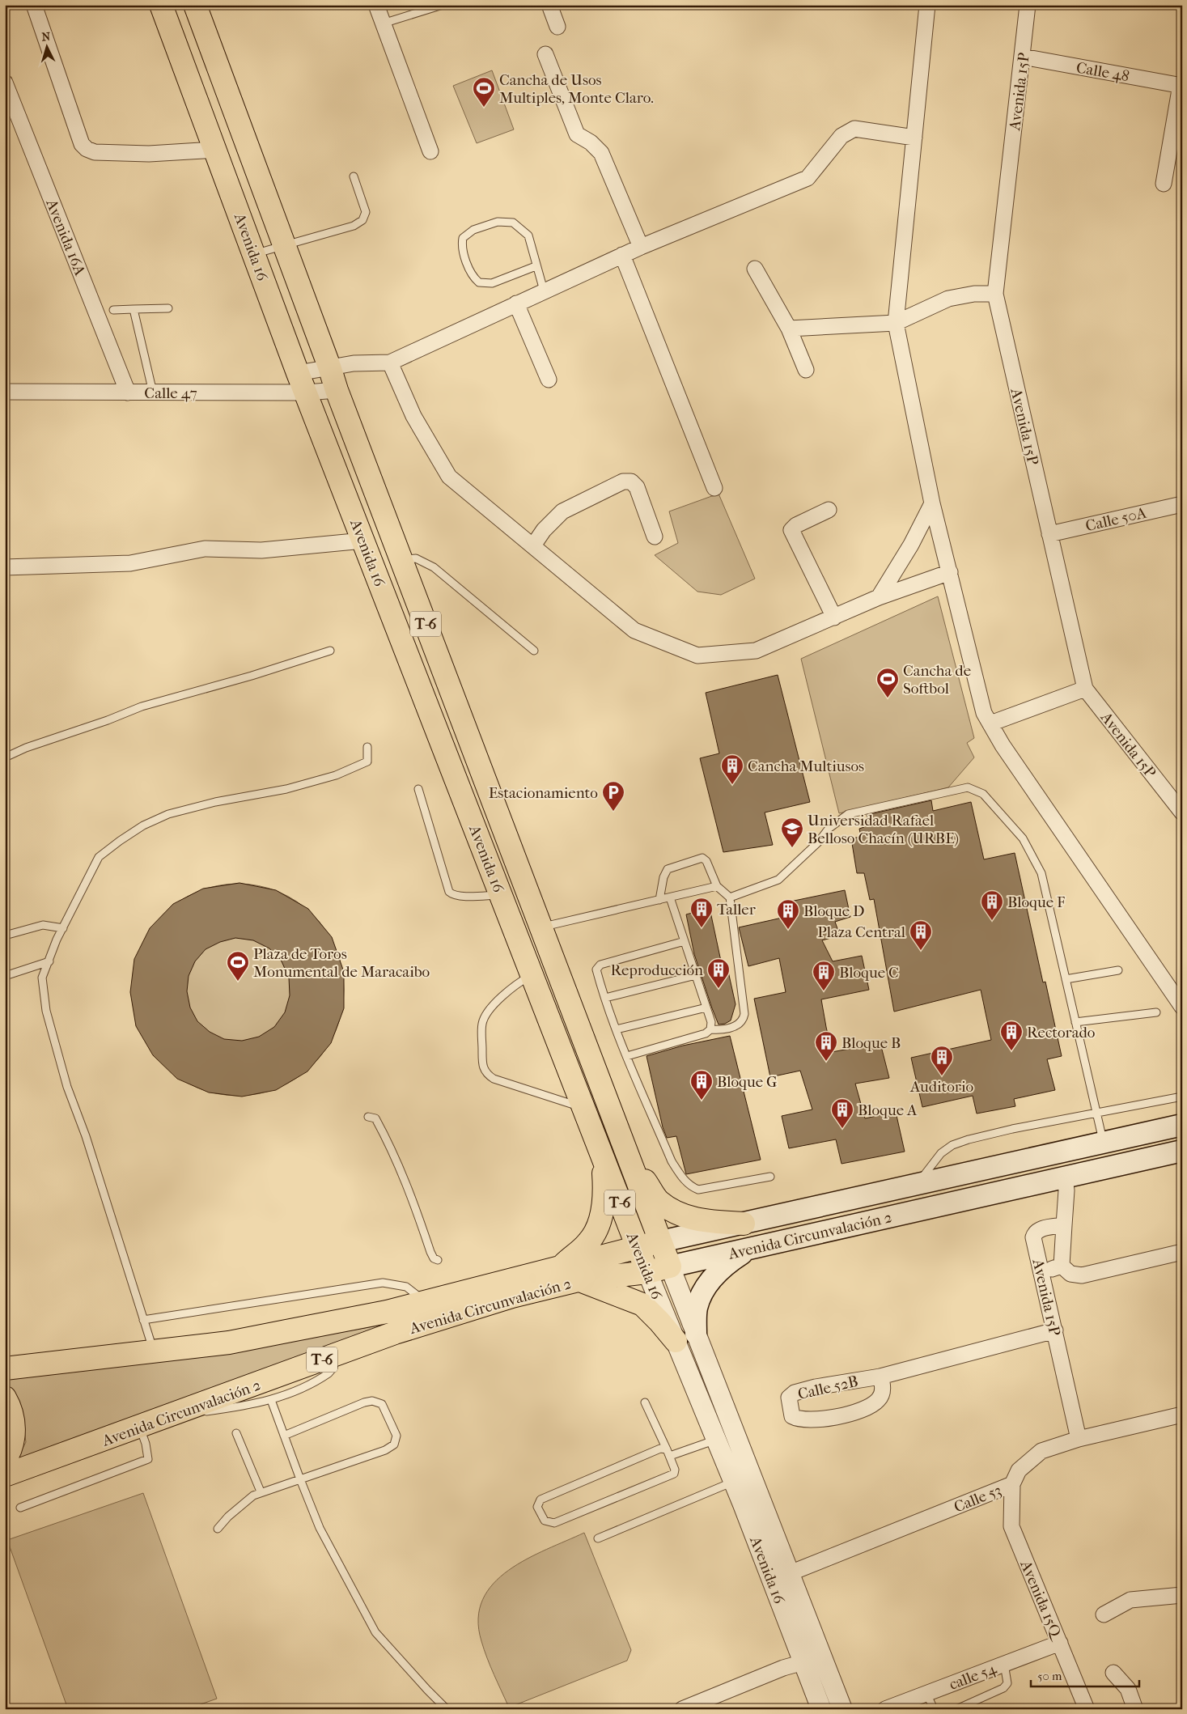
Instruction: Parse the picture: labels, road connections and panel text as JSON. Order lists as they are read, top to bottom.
{
  "streets": {
    "highway": ["Avenida 16", "T-6", "Avenida Circunvalación 2"],
    "street": [
      "Calle 48",
      "Avenida 15P",
      "Avenida 16A",
      "Calle 47",
      "Calle 50A",
      "Calle 52B",
      "Calle 53",
      "Avenida 15Q",
      "calle 54"
    ]
  },
  "crossings": [
    ["Calle 48", "Avenida 15P"],
    ["Avenida 15P", "Calle 50A"],
    ["Avenida 15P", "Calle 52B"],
    ["Avenida 15P", "Calle 53"],
    ["Avenida 16A", "Calle 47"],
    ["Avenida 16", "Calle 47"],
    ["Avenida 16", "Avenida Circunvalación 2"],
    ["Avenida 16", "Calle 53"],
    ["Calle 53", "Avenida 15Q"],
    ["Avenida 15Q", "calle 54"]
  ],
  "places": {
    "sports": ["Cancha de Usos Multiples, Monte Claro.", "Cancha de Softbol", "Plaza de Toros Monumental de Maracaibo"],
    "building": [
      "Cancha Multiusos",
      "Bloque F",
      "Taller",
      "Bloque D",
      "Plaza Central",
      "Reproducción",
      "Bloque C",
      "Rectorado",
      "Bloque B",
      "Auditorio",
      "Bloque G",
      "Bloque A"
    ],
    "parking": ["Estacionamiento"],
    "school or university": ["Universidad Rafael Belloso Chacín (URBE)"]
  },
  "scale_bar": "50 m",
  "north": "top"
}
